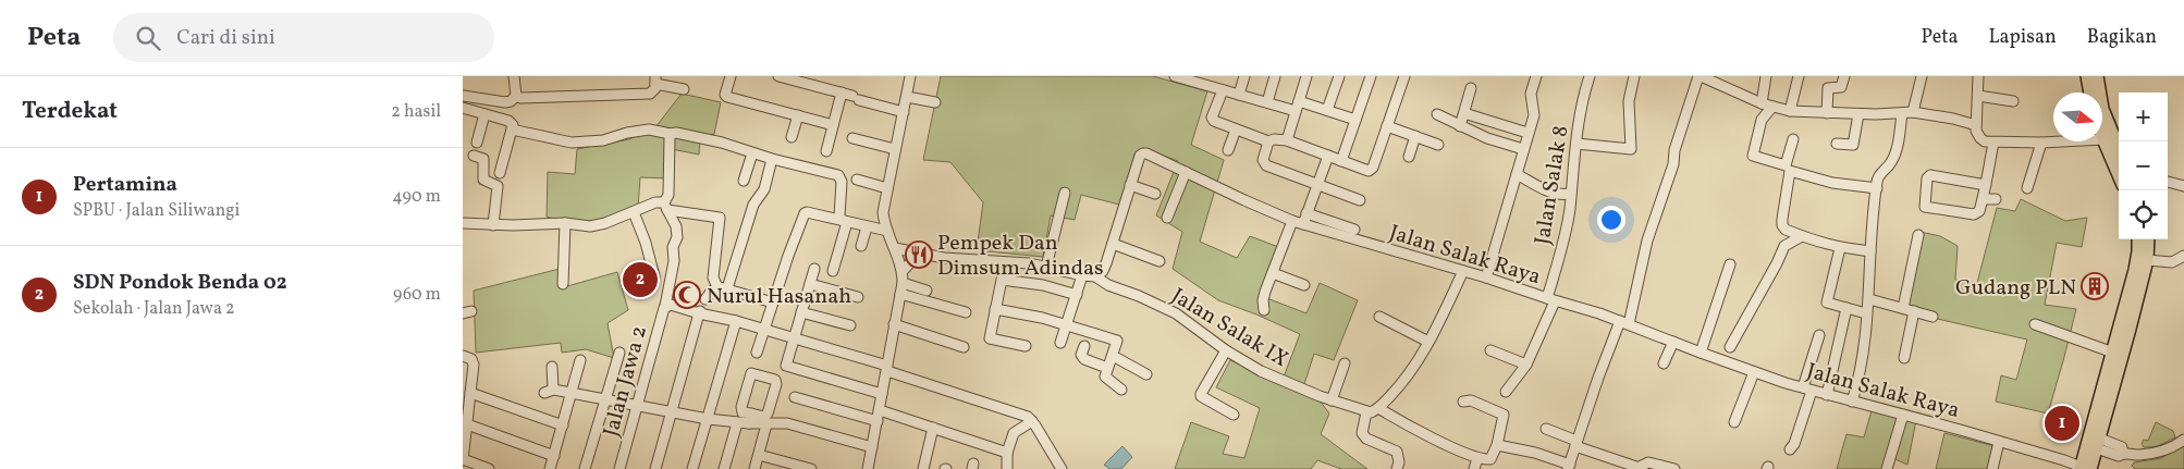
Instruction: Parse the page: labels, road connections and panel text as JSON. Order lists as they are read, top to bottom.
{
  "streets": {
    "street": [
      "Jalan Salak 8",
      "Jalan Salak Raya",
      "Jalan Salak IX",
      "Jalan Jawa 2"
    ]
  },
  "crossings": [
    ["Jalan Salak 8", "Jalan Salak Raya"],
    ["Jalan Salak Raya", "Jalan Salak IX"]
  ],
  "places": {
    "restaurant": ["Pempek Dan Dimsum Adindas"],
    "building": ["Gudang PLN"],
    "mosque": ["Nurul Hasanah"]
  },
  "north": "right",
  "page": {
    "header": "Peta",
    "search": "Cari di sini",
    "nav": ["Peta", "Lapisan", "Bagikan"],
    "heading": ["Terdekat", "2 hasil"],
    "map_buttons": ["+", "−"],
    "list": [
      {
        "mark": "1",
        "name": "Pertamina",
        "note": "SPBU · Jalan Siliwangi",
        "value": "490 m"
      },
      {
        "mark": "2",
        "name": "SDN Pondok Benda 02",
        "note": "Sekolah · Jalan Jawa 2",
        "value": "960 m"
      }
    ],
    "pins": ["2", "1"]
  }
}
